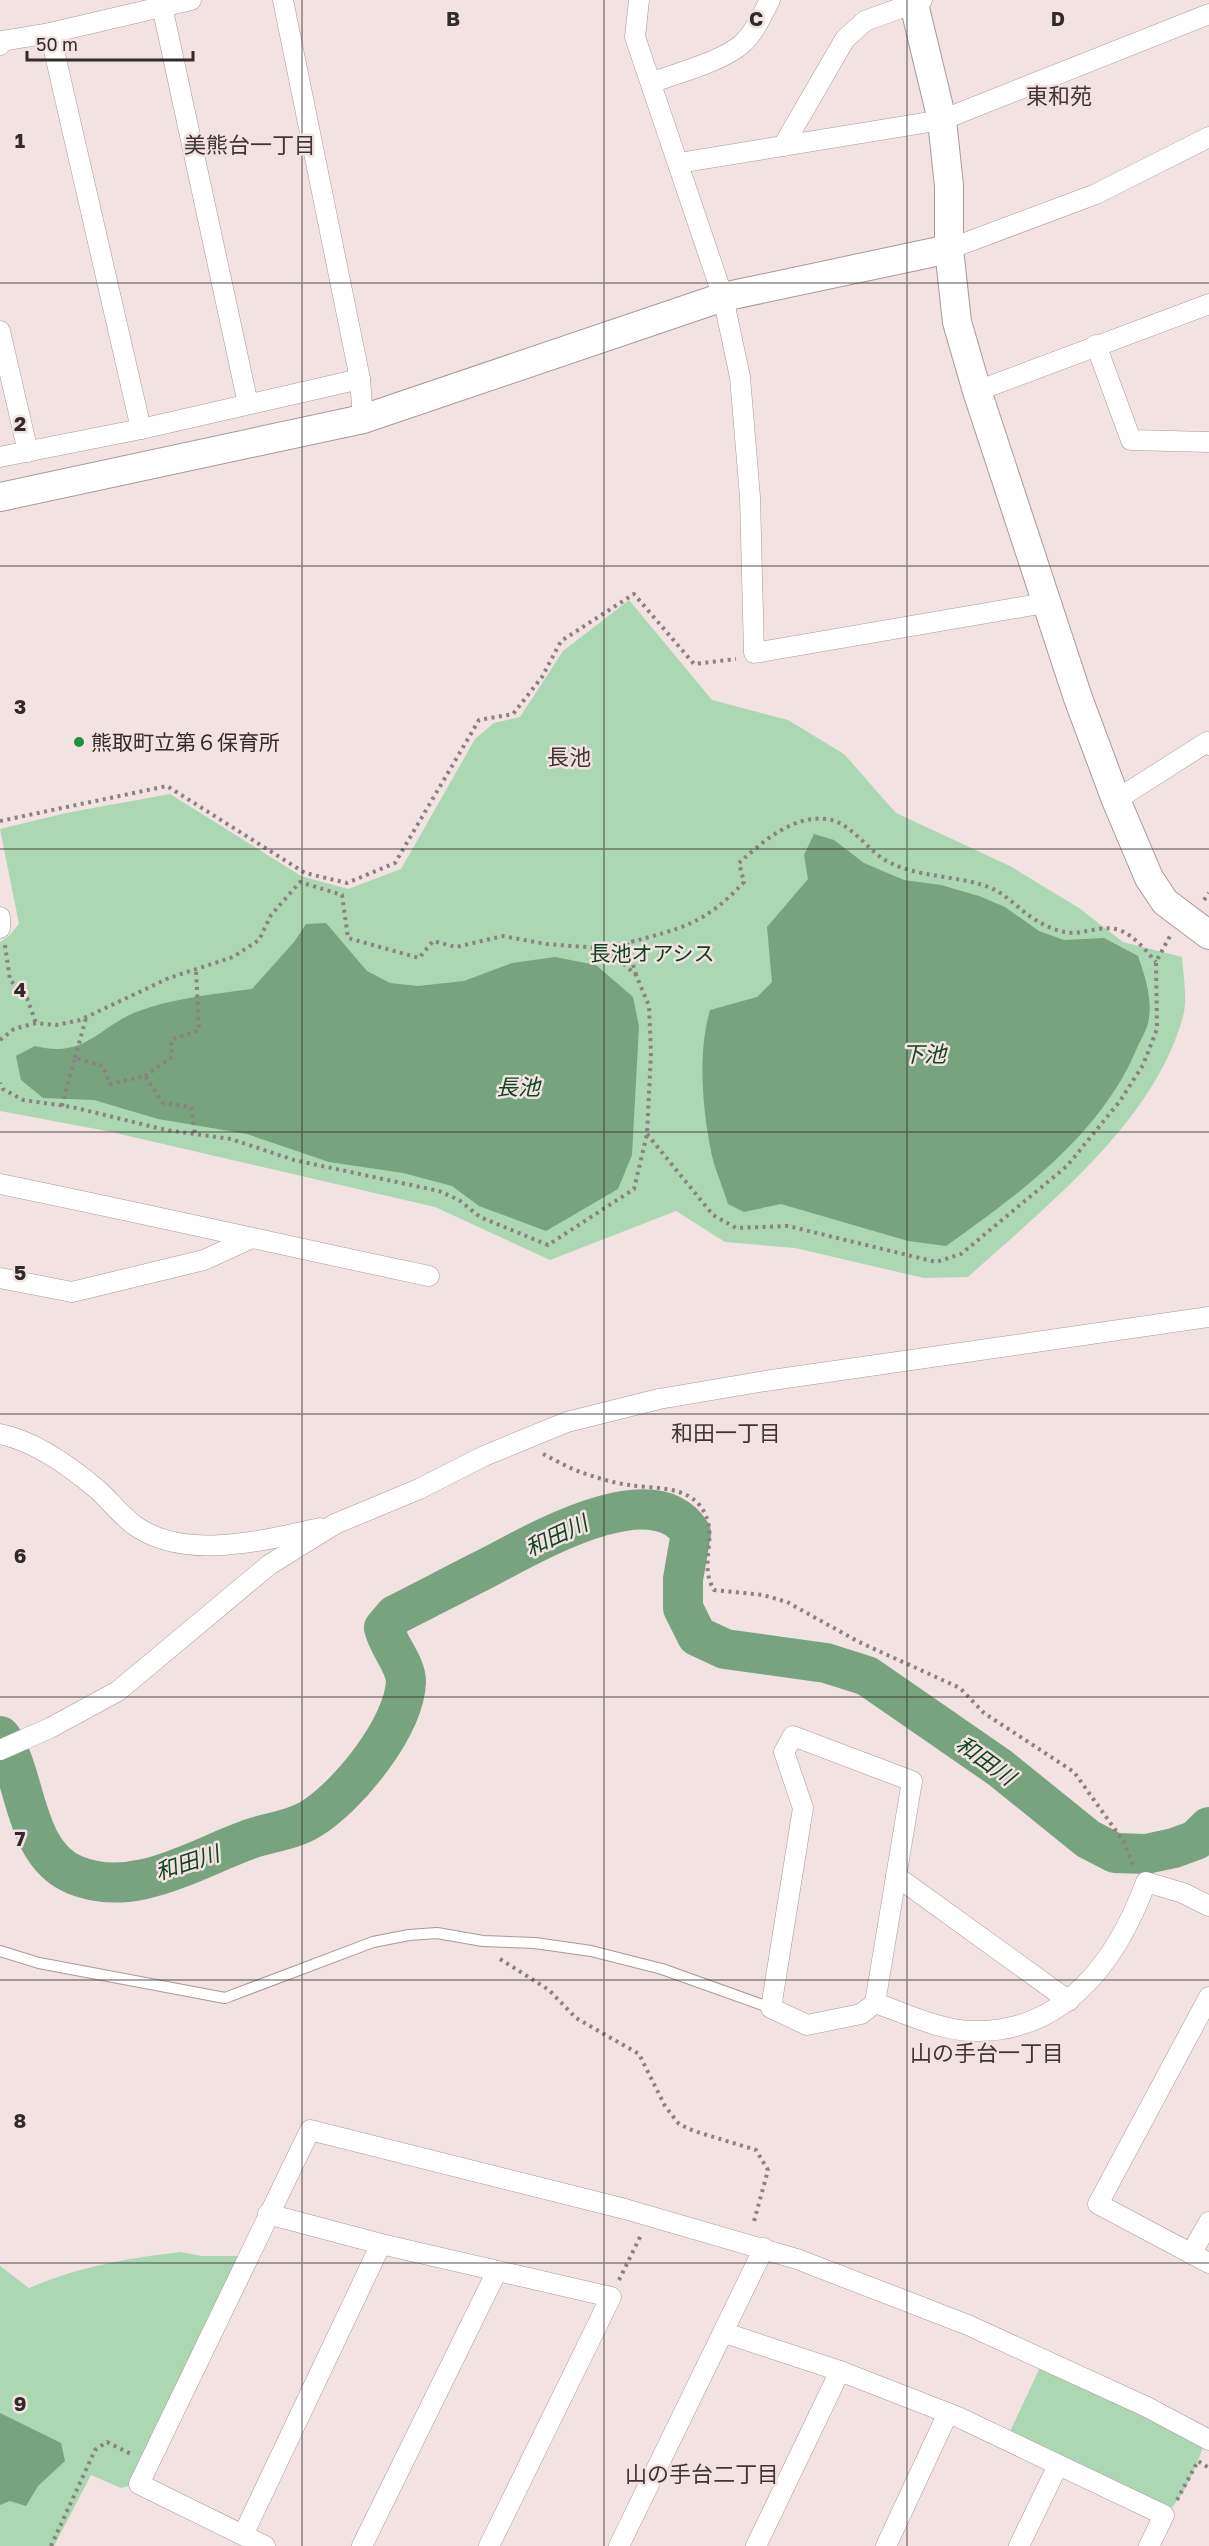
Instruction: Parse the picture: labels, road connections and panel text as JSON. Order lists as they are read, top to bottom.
{
  "districts": [
    "東和苑",
    "美熊台一丁目",
    "長池",
    "和田一丁目",
    "山の手台一丁目",
    "山の手台二丁目"
  ],
  "water": ["下池", "長池", "和田川"],
  "parks": ["長池オアシス"],
  "places": ["熊取町立第６保育所"],
  "scale_bar": "50 m",
  "grid": {
    "columns": ["B", "C", "D"],
    "rows": [
      "1",
      "2",
      "3",
      "4",
      "5",
      "6",
      "7",
      "8",
      "9"
    ]
  }
}
